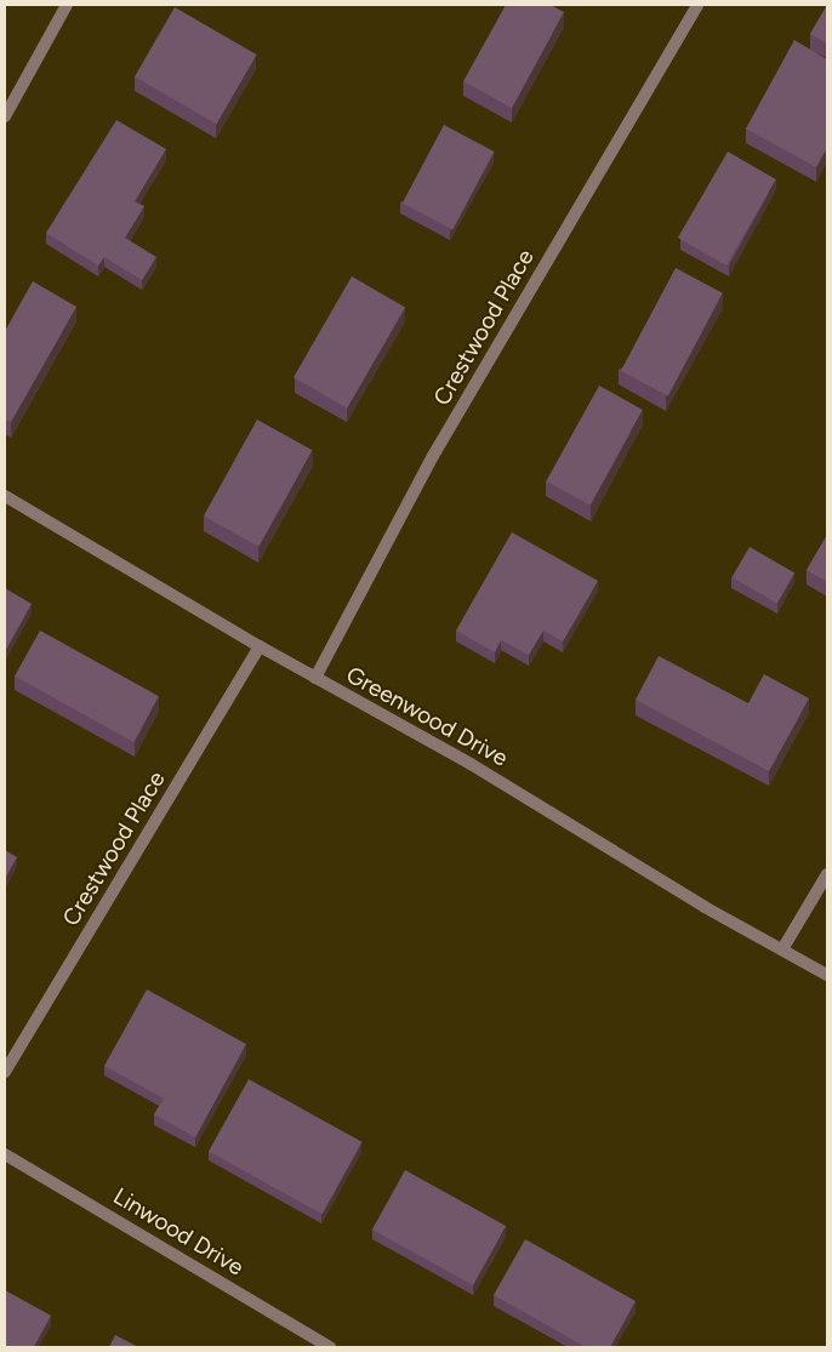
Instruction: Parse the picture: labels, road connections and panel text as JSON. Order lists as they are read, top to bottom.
{
  "streets": {
    "street": ["Crestwood Place", "Greenwood Drive", "Linwood Drive"]
  },
  "crossings": [
    ["Crestwood Place", "Greenwood Drive"]
  ]
}
